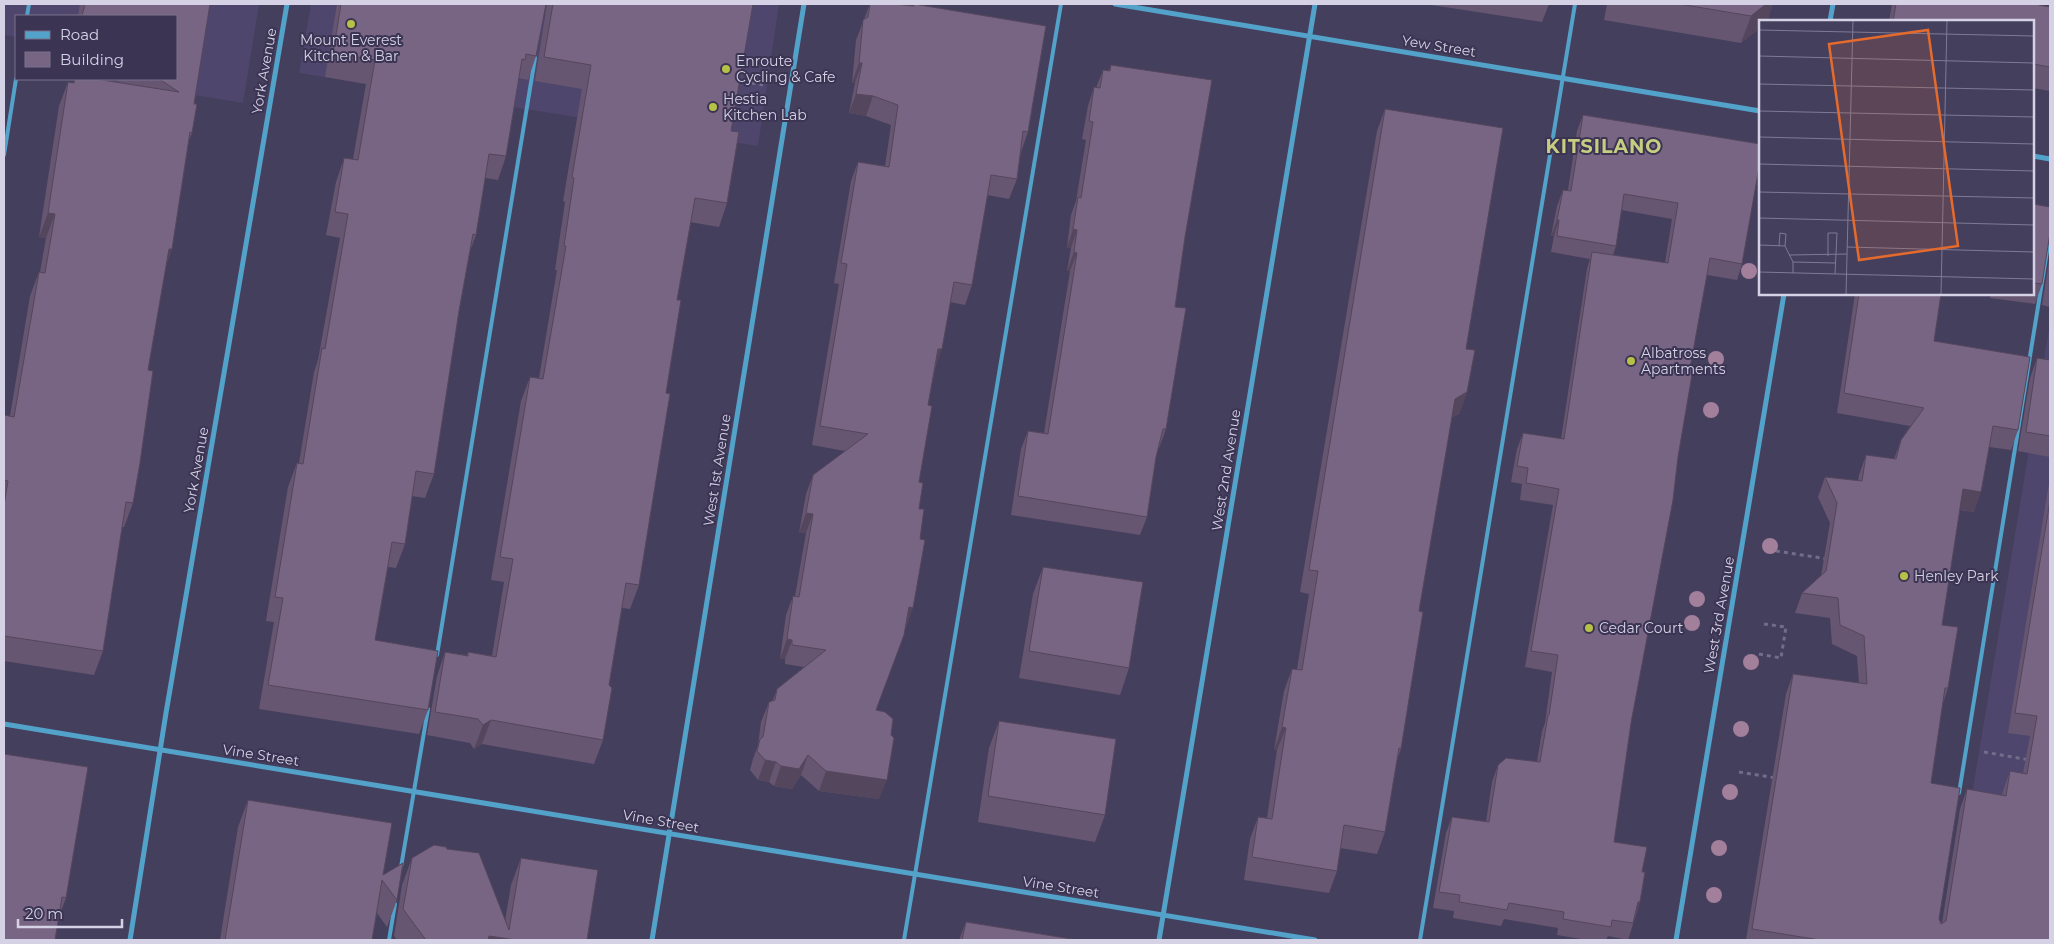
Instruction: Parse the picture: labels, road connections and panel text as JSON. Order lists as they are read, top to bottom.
{
  "streets": {
    "street": [
      "Yew Street",
      "York Avenue",
      "West 1st Avenue",
      "West 2nd Avenue",
      "West 3rd Avenue",
      "Vine Street"
    ]
  },
  "crossings": [
    ["Yew Street", "West 2nd Avenue"],
    ["York Avenue", "Vine Street"],
    ["West 1st Avenue", "Vine Street"],
    ["West 2nd Avenue", "Vine Street"]
  ],
  "districts": ["KITSILANO"],
  "places": [
    "Mount Everest Kitchen & Bar",
    "Enroute Cycling & Cafe",
    "Hestia Kitchen Lab",
    "Albatross Apartments",
    "Henley Park",
    "Cedar Court"
  ],
  "legend": ["Road", "Building"],
  "scale_bar": "20 m"
}
